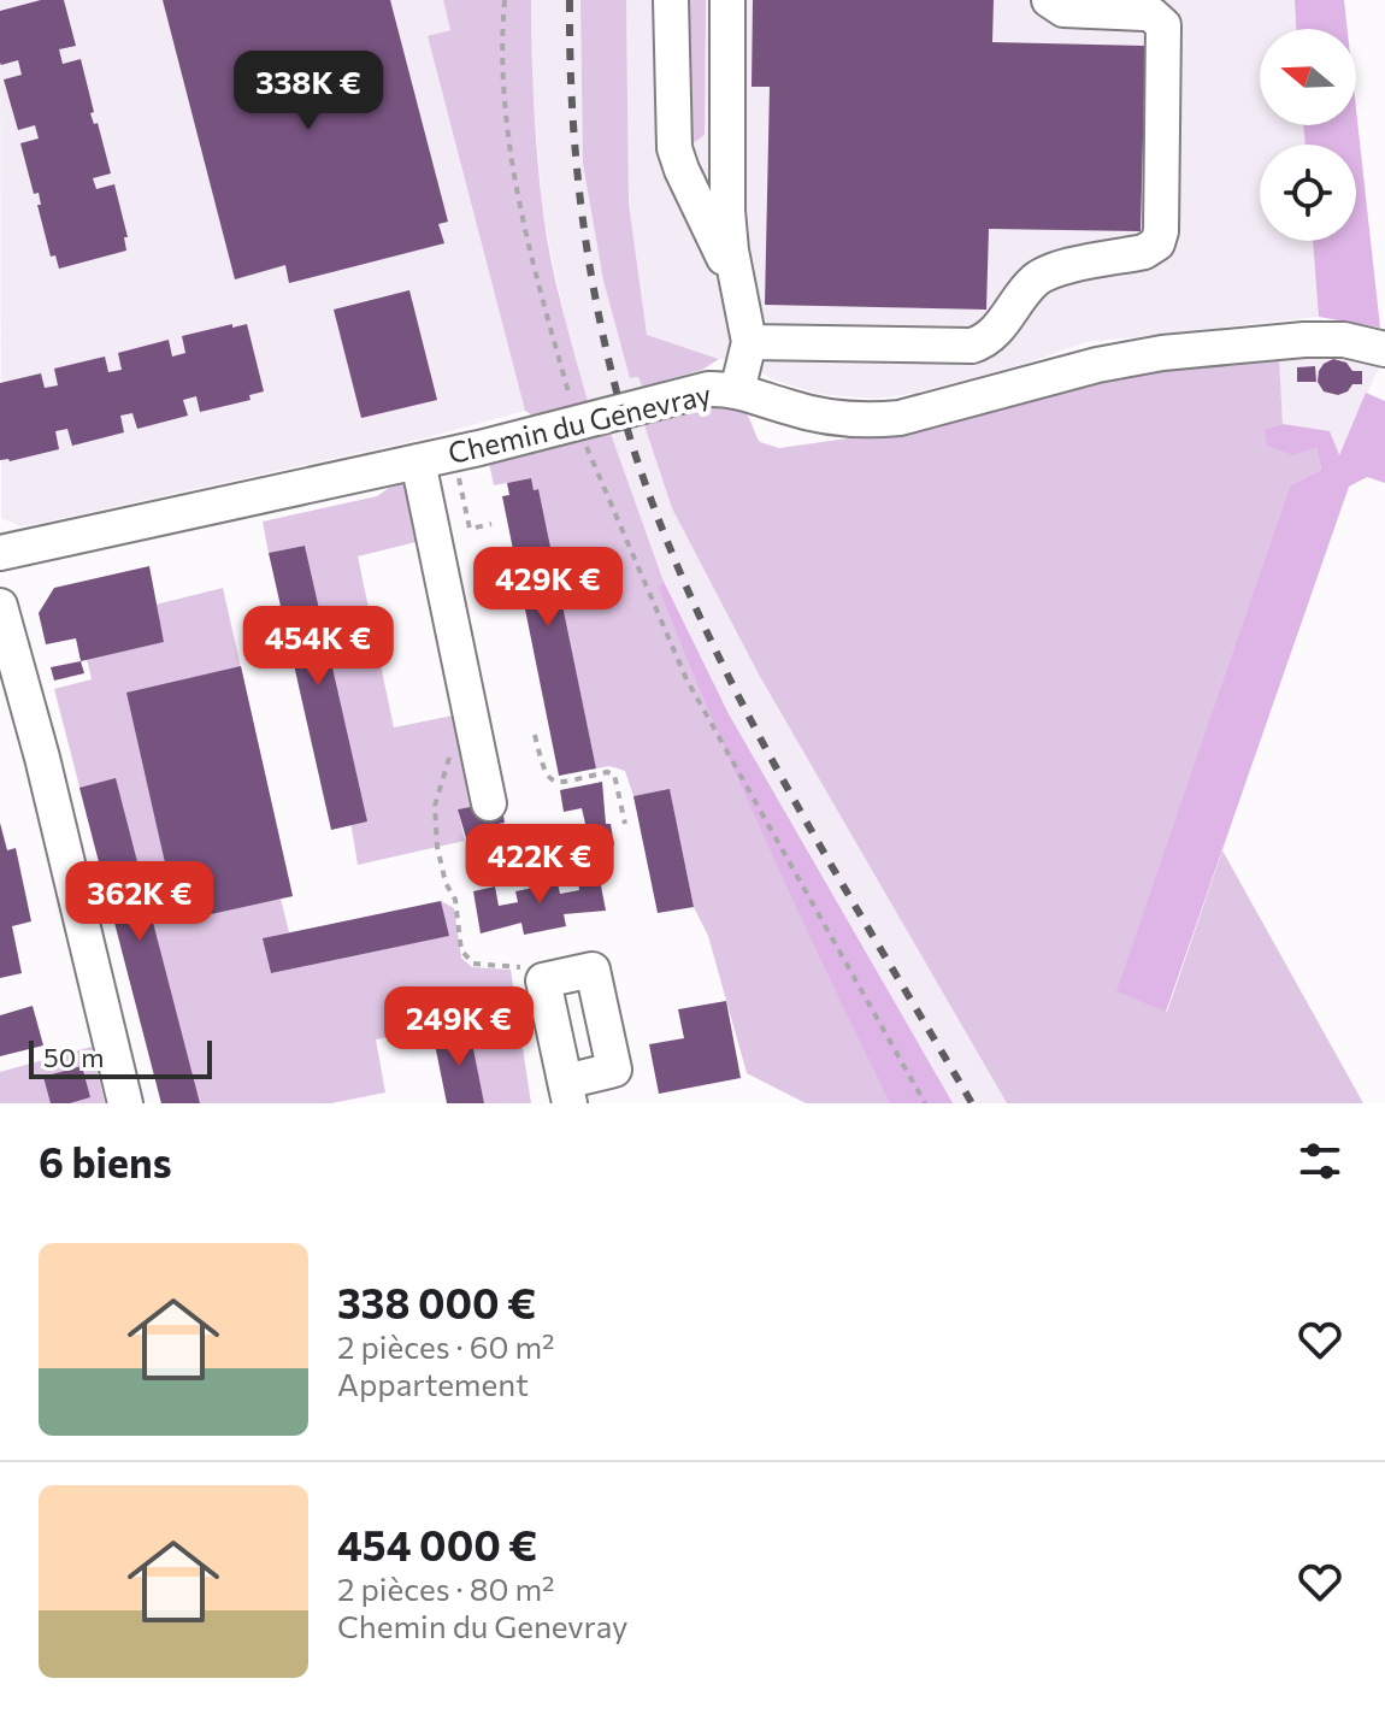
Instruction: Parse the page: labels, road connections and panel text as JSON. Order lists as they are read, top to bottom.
{
  "streets": {
    "street": ["Chemin du Genevray"]
  },
  "scale_bar": "50 m",
  "north": "left",
  "page": {
    "price": [
      "338K €",
      "429K €",
      "454K €",
      "422K €",
      "362K €",
      "249K €"
    ],
    "scale": "50 m",
    "heading": "6 biens",
    "list": [
      {
        "name": "338 000 €",
        "note": "2 pièces · 60 m² · Appartement"
      },
      {
        "name": "454 000 €",
        "note": "2 pièces · 80 m² · Chemin du Genevray"
      }
    ]
  }
}
